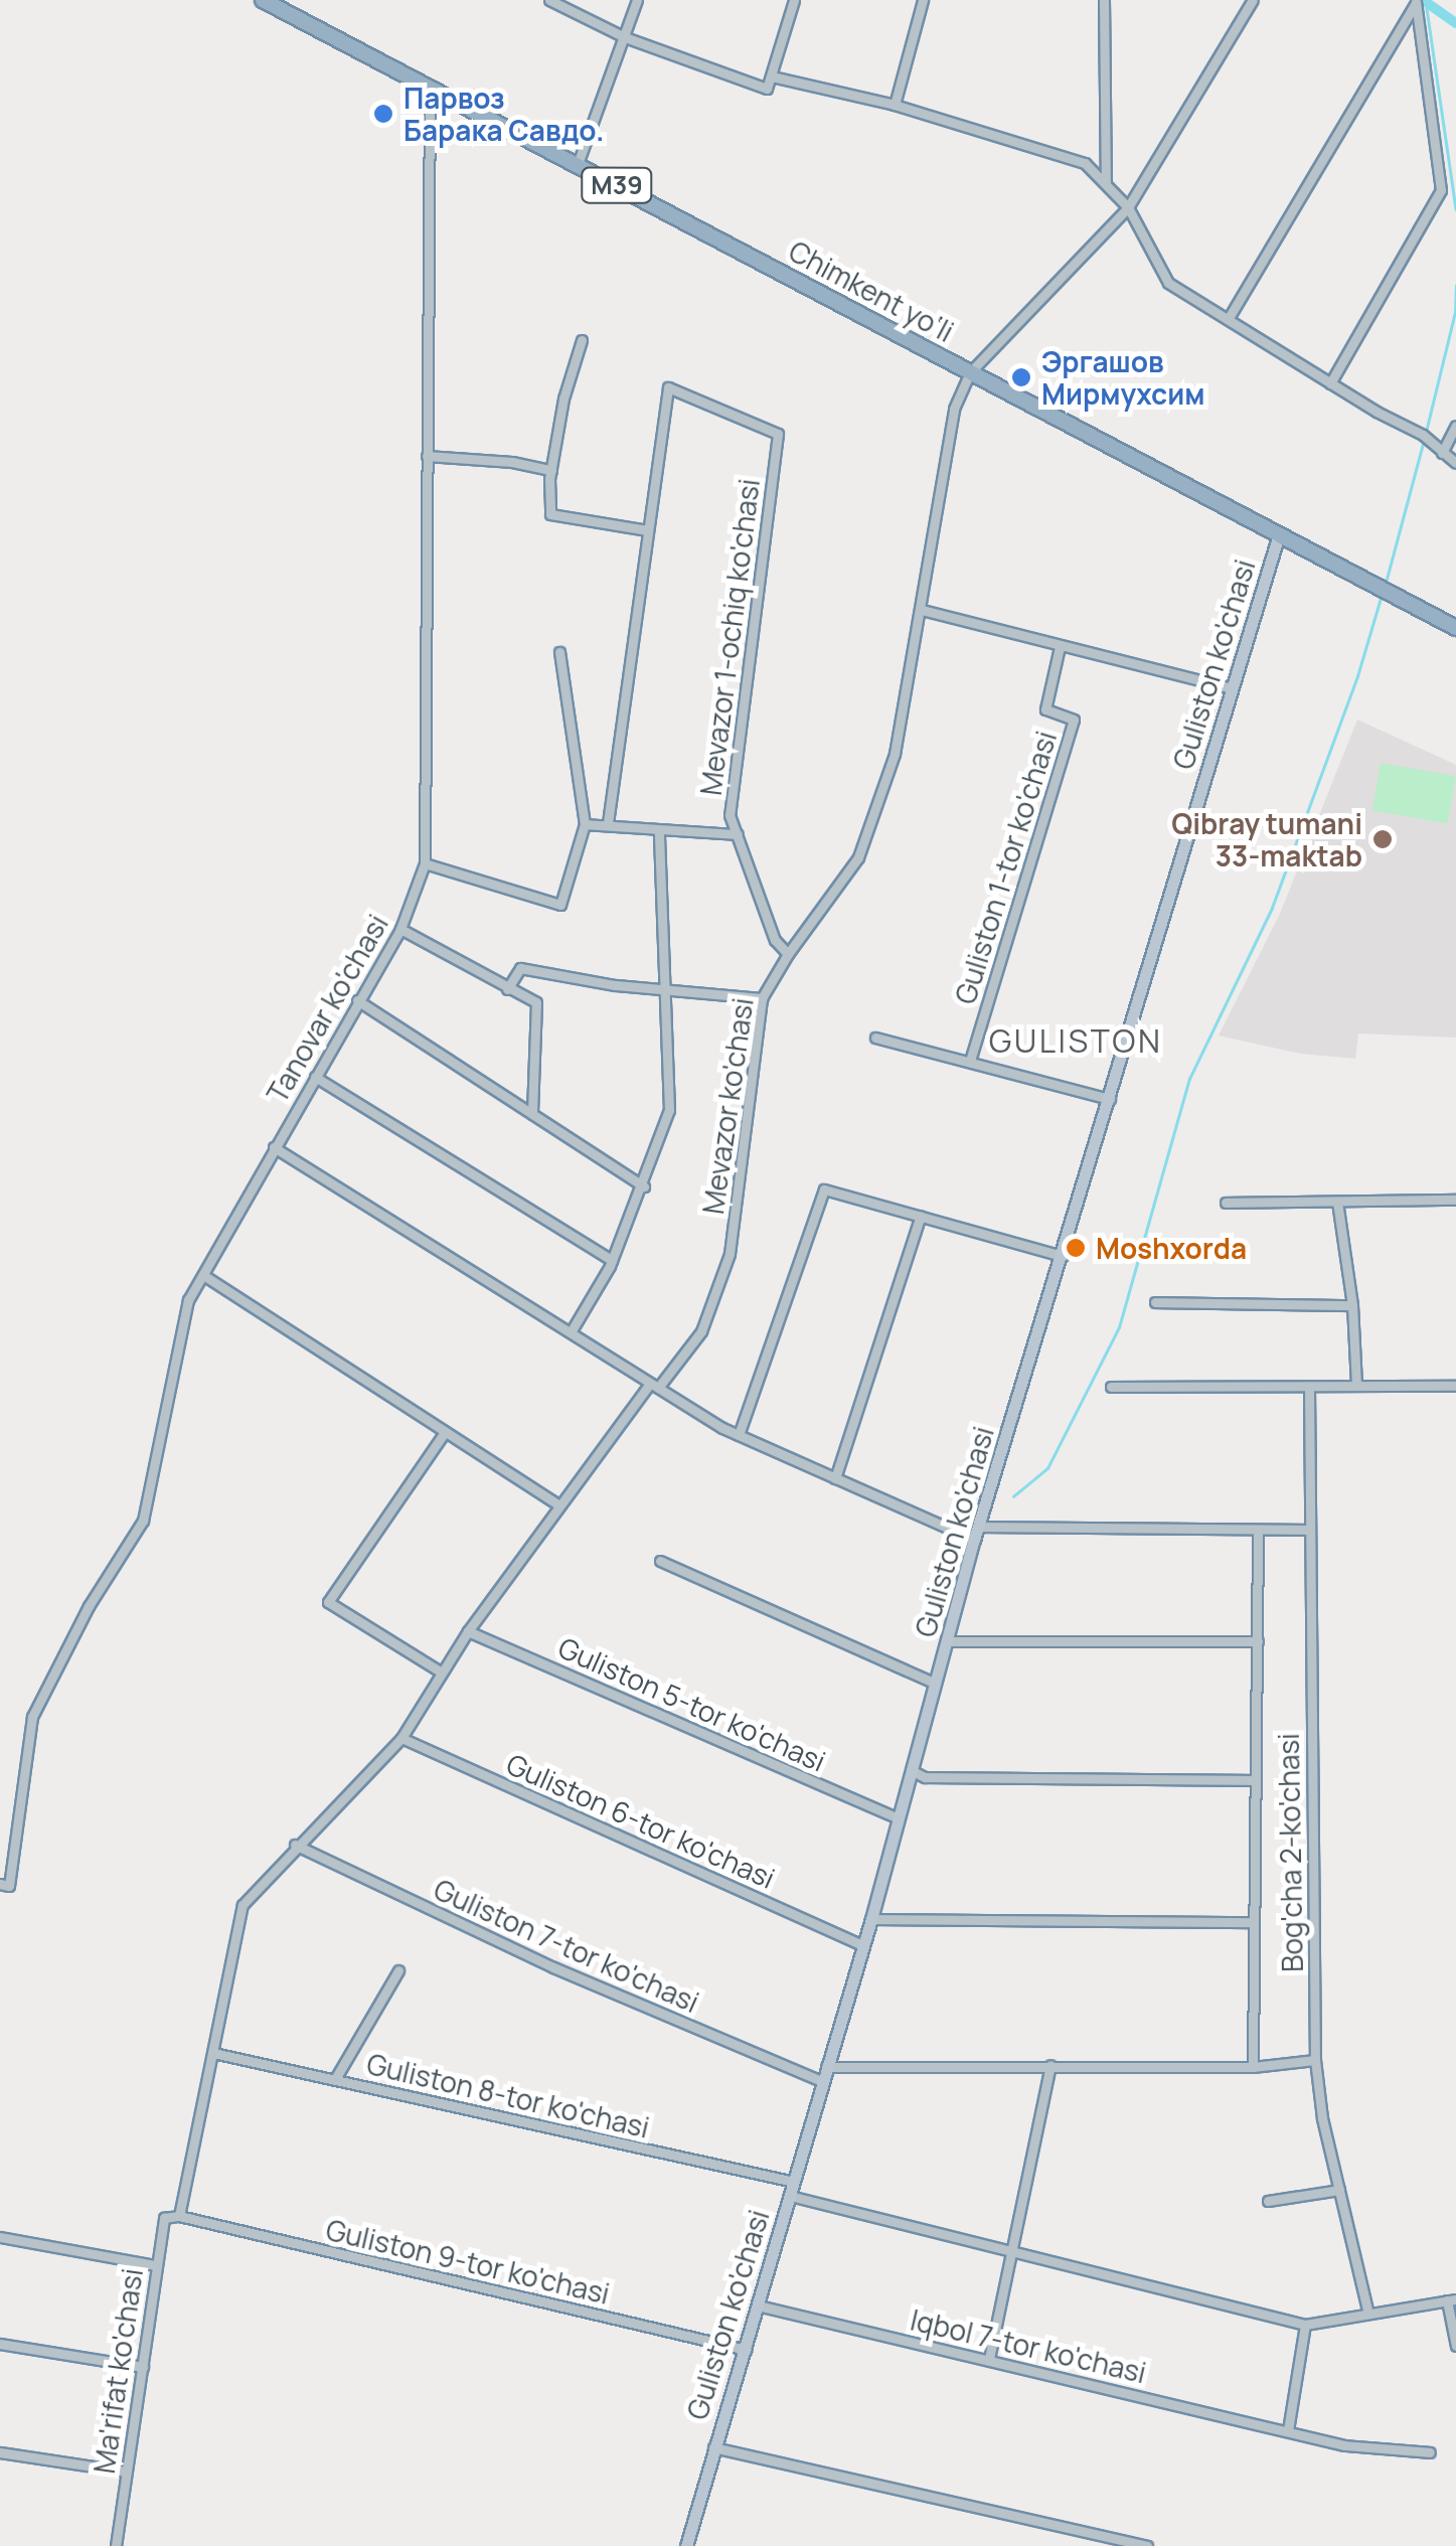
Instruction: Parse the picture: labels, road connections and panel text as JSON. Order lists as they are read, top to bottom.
{
  "streets": {
    "highway": ["M39", "Chimkent yo‘li"],
    "main road": ["Guliston ko'chasi"],
    "street": [
      "Mevazor 1-ochiq ko'chasi",
      "Guliston 1-tor ko'chasi",
      "Tanovar ko'chasi",
      "Mevazor ko'chasi",
      "Guliston 5-tor ko'chasi",
      "Guliston 6-tor ko'chasi",
      "Bog'cha 2-ko'chasi",
      "Guliston 7-tor ko'chasi",
      "Guliston 8-tor ko'chasi",
      "Guliston 9-tor ko'chasi",
      "Iqbol 7-tor ko'chasi",
      "Ma'rifat ko'chasi"
    ]
  },
  "crossings": [
    ["Chimkent yo‘li", "Guliston ko'chasi"],
    ["Chimkent yo‘li", "Tanovar ko'chasi"],
    ["Chimkent yo‘li", "Mevazor ko'chasi"],
    ["Mevazor 1-ochiq ko'chasi", "Mevazor ko'chasi"],
    ["Guliston ko'chasi", "Guliston 5-tor ko'chasi"],
    ["Guliston ko'chasi", "Guliston 6-tor ko'chasi"],
    ["Guliston ko'chasi", "Guliston 7-tor ko'chasi"],
    ["Guliston ko'chasi", "Guliston 8-tor ko'chasi"],
    ["Guliston ko'chasi", "Guliston 9-tor ko'chasi"],
    ["Guliston ko'chasi", "Iqbol 7-tor ko'chasi"],
    ["Mevazor ko'chasi", "Guliston 5-tor ko'chasi"],
    ["Mevazor ko'chasi", "Guliston 6-tor ko'chasi"],
    ["Mevazor ko'chasi", "Guliston 7-tor ko'chasi"],
    ["Mevazor ko'chasi", "Guliston 8-tor ko'chasi"],
    ["Mevazor ko'chasi", "Guliston 9-tor ko'chasi"],
    ["Mevazor ko'chasi", "Ma'rifat ko'chasi"],
    ["Guliston 9-tor ko'chasi", "Ma'rifat ko'chasi"]
  ],
  "districts": ["GULISTON"],
  "places": [
    "Парвоз Барака Савдо.",
    "Эргашов Мирмухсим",
    "Qibray tumani 33-maktab",
    "Moshxorda"
  ]
}
